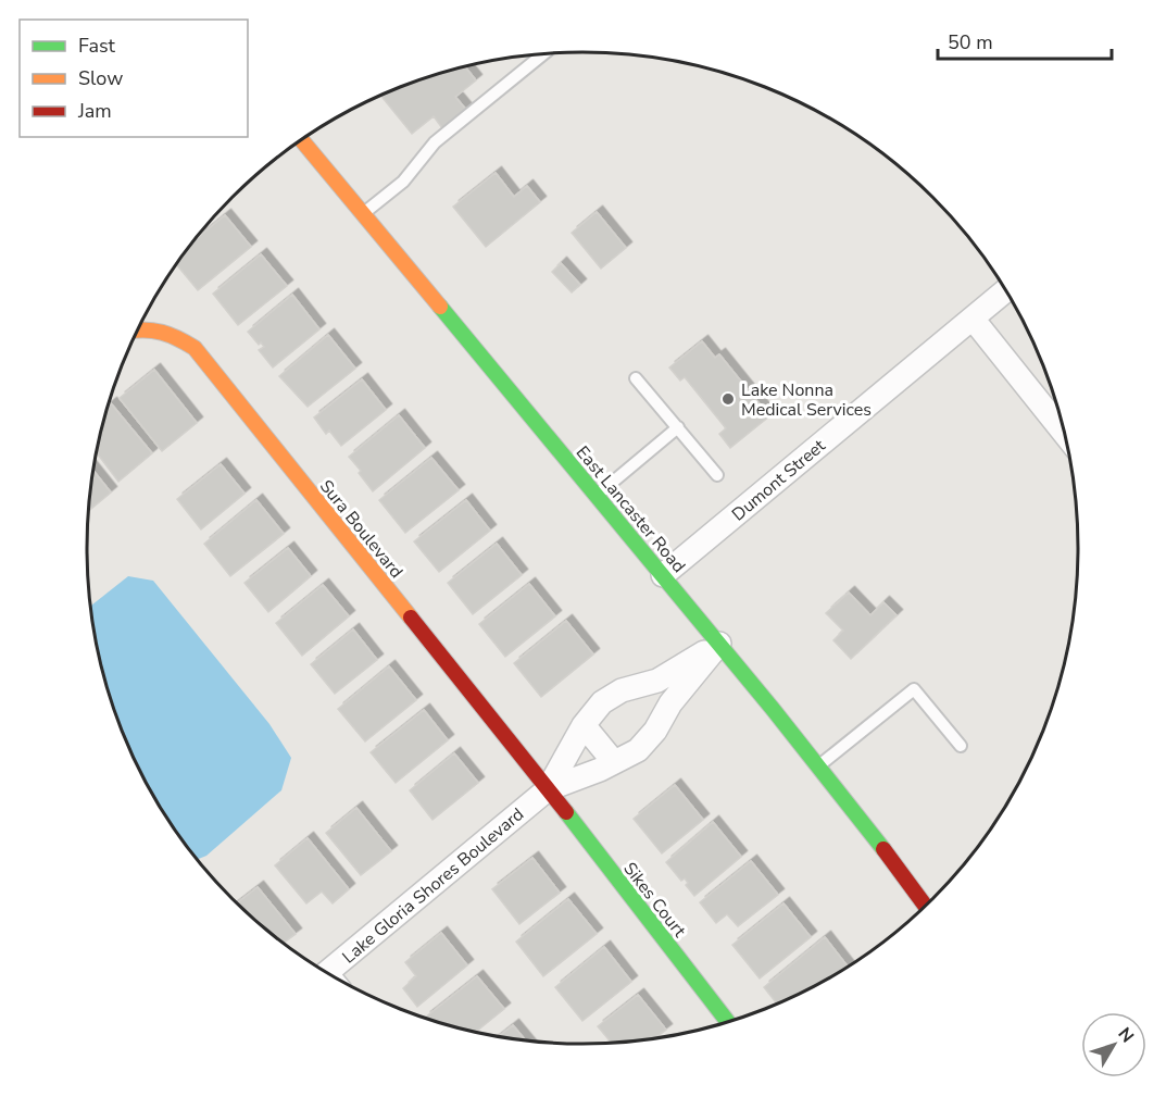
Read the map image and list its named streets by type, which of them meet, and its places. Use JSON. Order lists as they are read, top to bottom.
{
  "streets": {
    "street": [
      "Dumont Street",
      "East Lancaster Road",
      "Sura Boulevard",
      "Lake Gloria Shores Boulevard",
      "Sikes Court"
    ]
  },
  "crossings": [
    ["Dumont Street", "East Lancaster Road"],
    ["East Lancaster Road", "Lake Gloria Shores Boulevard"],
    ["Sura Boulevard", "Lake Gloria Shores Boulevard"],
    ["Sura Boulevard", "Sikes Court"],
    ["Lake Gloria Shores Boulevard", "Sikes Court"]
  ],
  "places": ["Lake Nonna Medical Services"],
  "legend": ["Fast", "Slow", "Jam"],
  "scale_bar": "50 m",
  "north": "top right"
}
